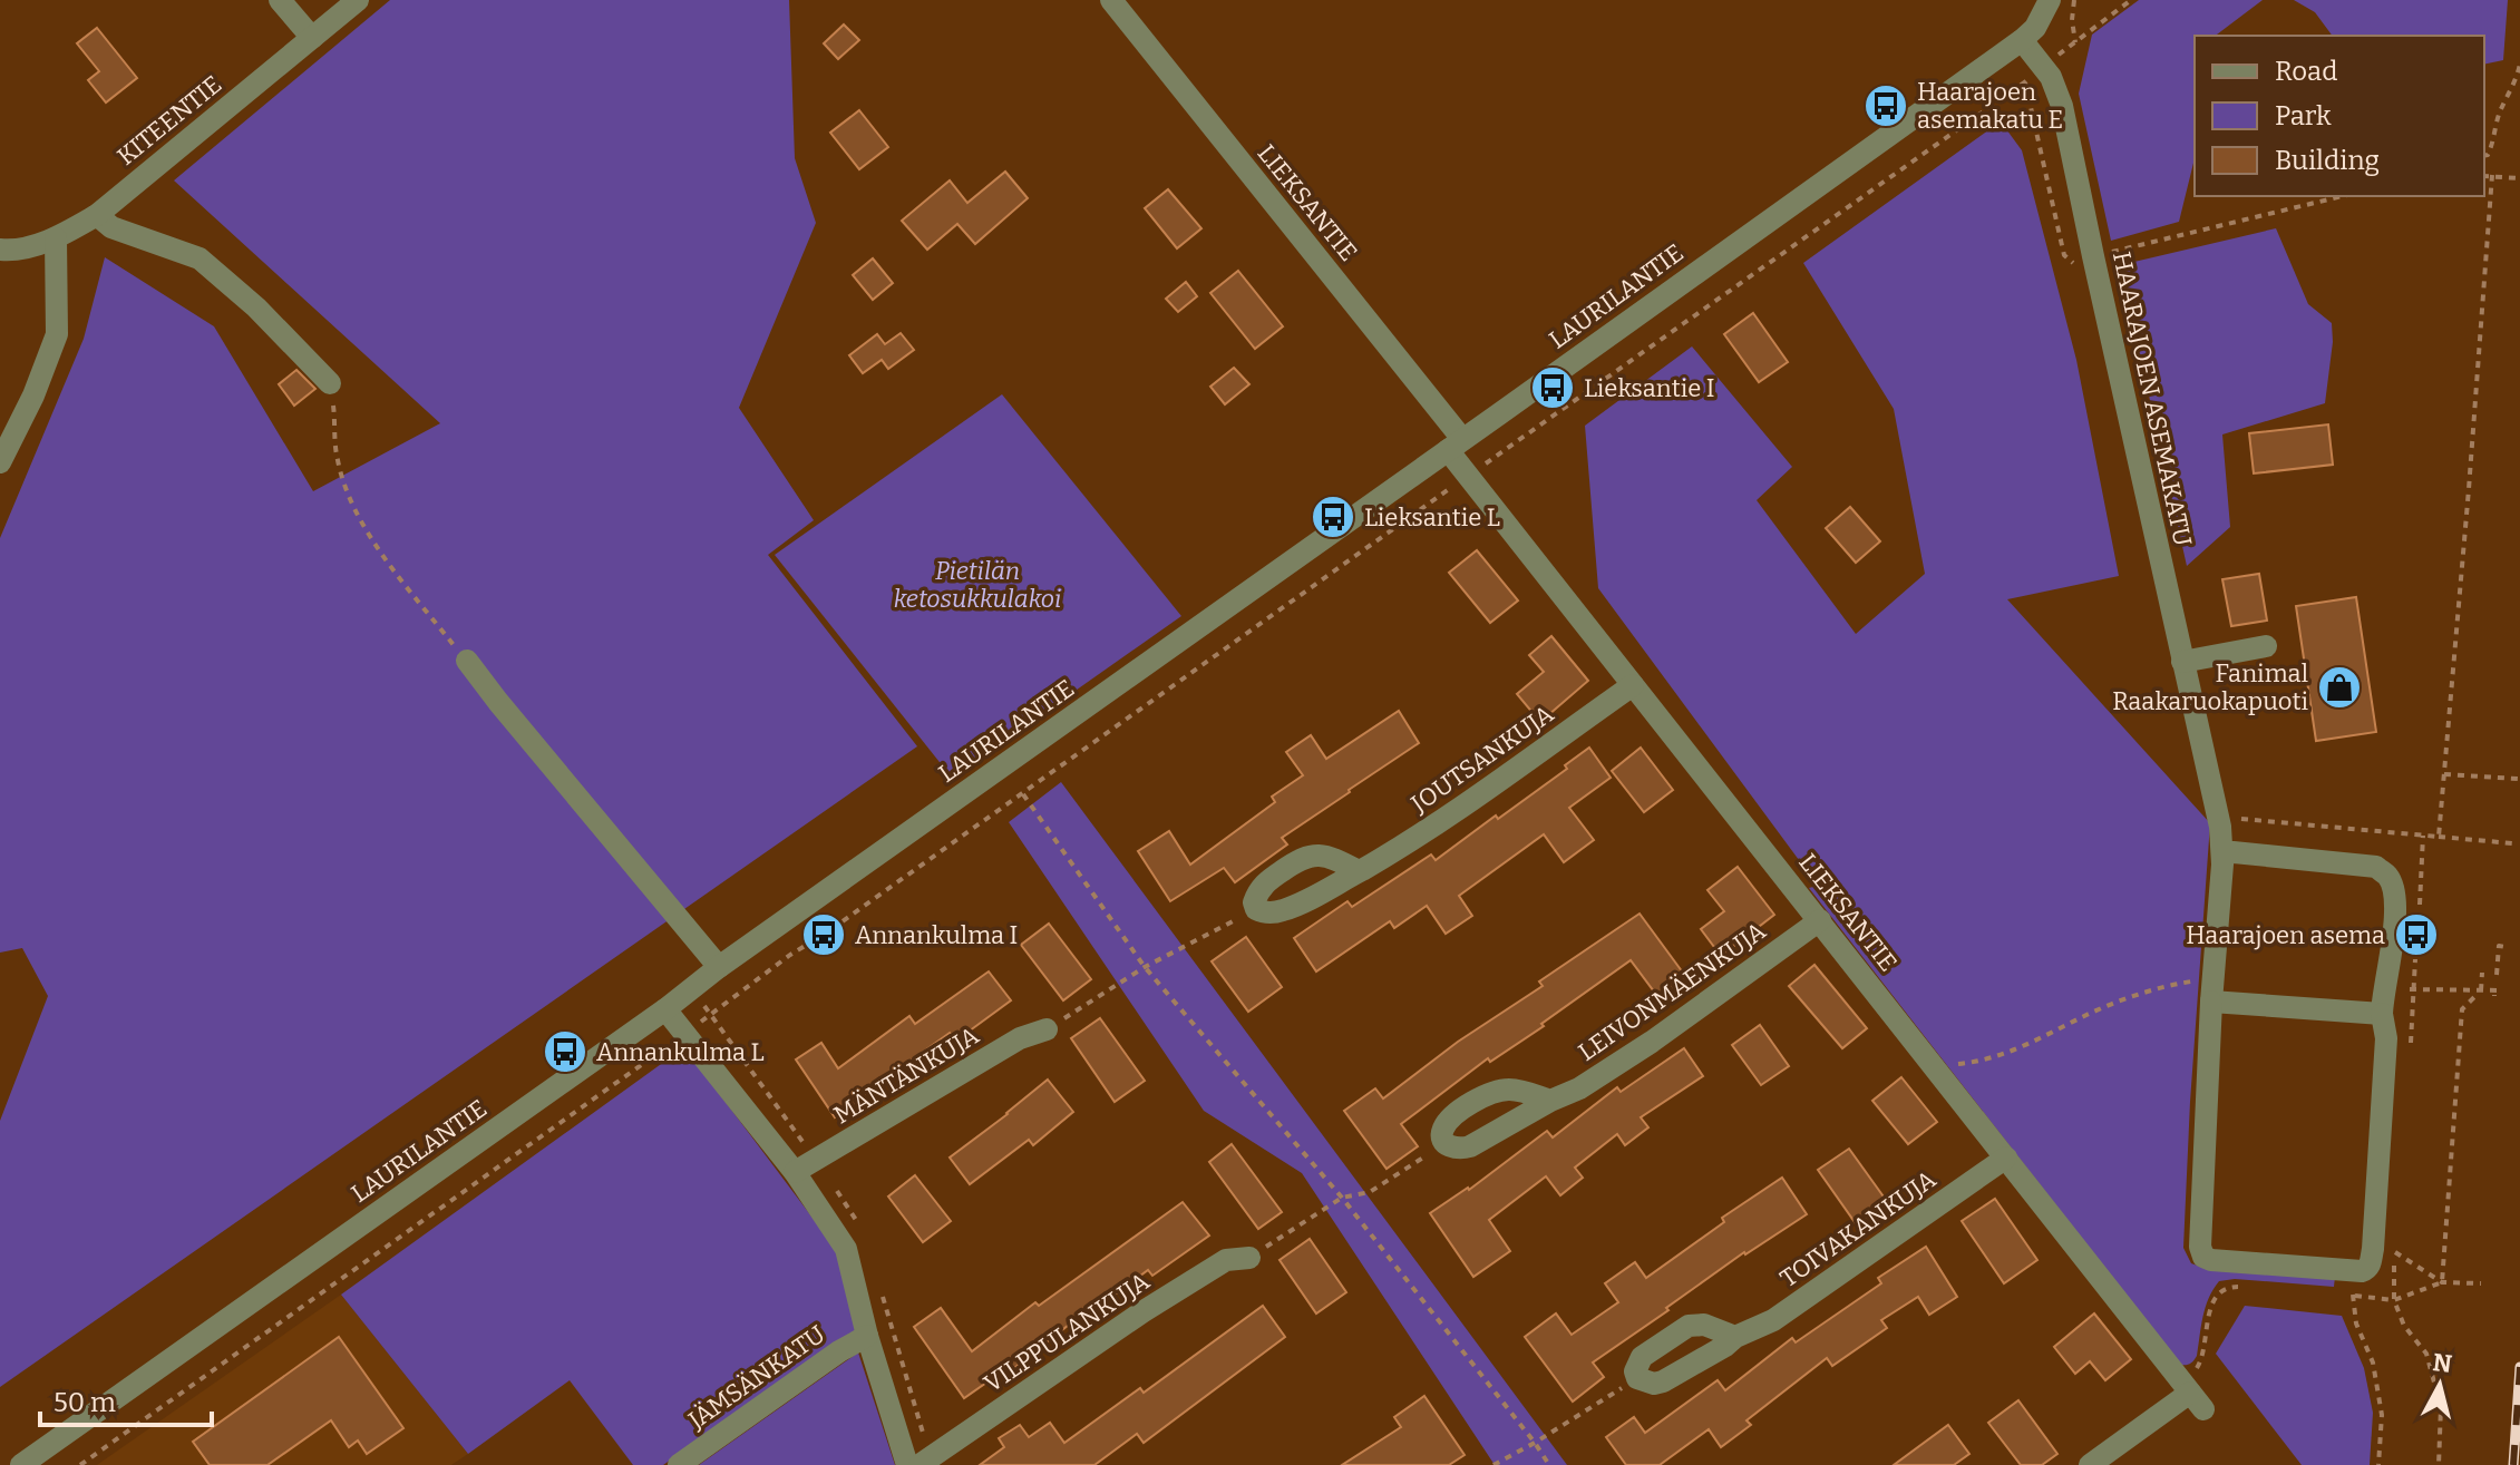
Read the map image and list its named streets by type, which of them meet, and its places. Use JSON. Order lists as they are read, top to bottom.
{
  "streets": {
    "street": [
      "KITEENTIE",
      "LIEKSANTIE",
      "LAURILANTIE",
      "HAARAJOEN ASEMAKATU",
      "JOUTSANKUJA",
      "LEIVONMÄENKUJA",
      "MÄNTÄNKUJA",
      "TOIVAKANKUJA",
      "VILPPULANKUJA",
      "JÄMSÄNKATU"
    ]
  },
  "crossings": [
    ["LIEKSANTIE", "LAURILANTIE"],
    ["LIEKSANTIE", "JOUTSANKUJA"],
    ["LIEKSANTIE", "LEIVONMÄENKUJA"],
    ["LIEKSANTIE", "TOIVAKANKUJA"],
    ["LAURILANTIE", "HAARAJOEN ASEMAKATU"]
  ],
  "parks": ["Pietilän ketosukkulakoi"],
  "places": {
    "bus stop": [
      "Haarajoen asemakatu E",
      "Lieksantie I",
      "Lieksantie L",
      "Annankulma I",
      "Haarajoen asema",
      "Annankulma L"
    ],
    "shop": ["Fanimal Raakaruokapuoti"]
  },
  "legend": ["Road", "Park", "Building"],
  "scale_bar": "50 m",
  "north": "top"
}
